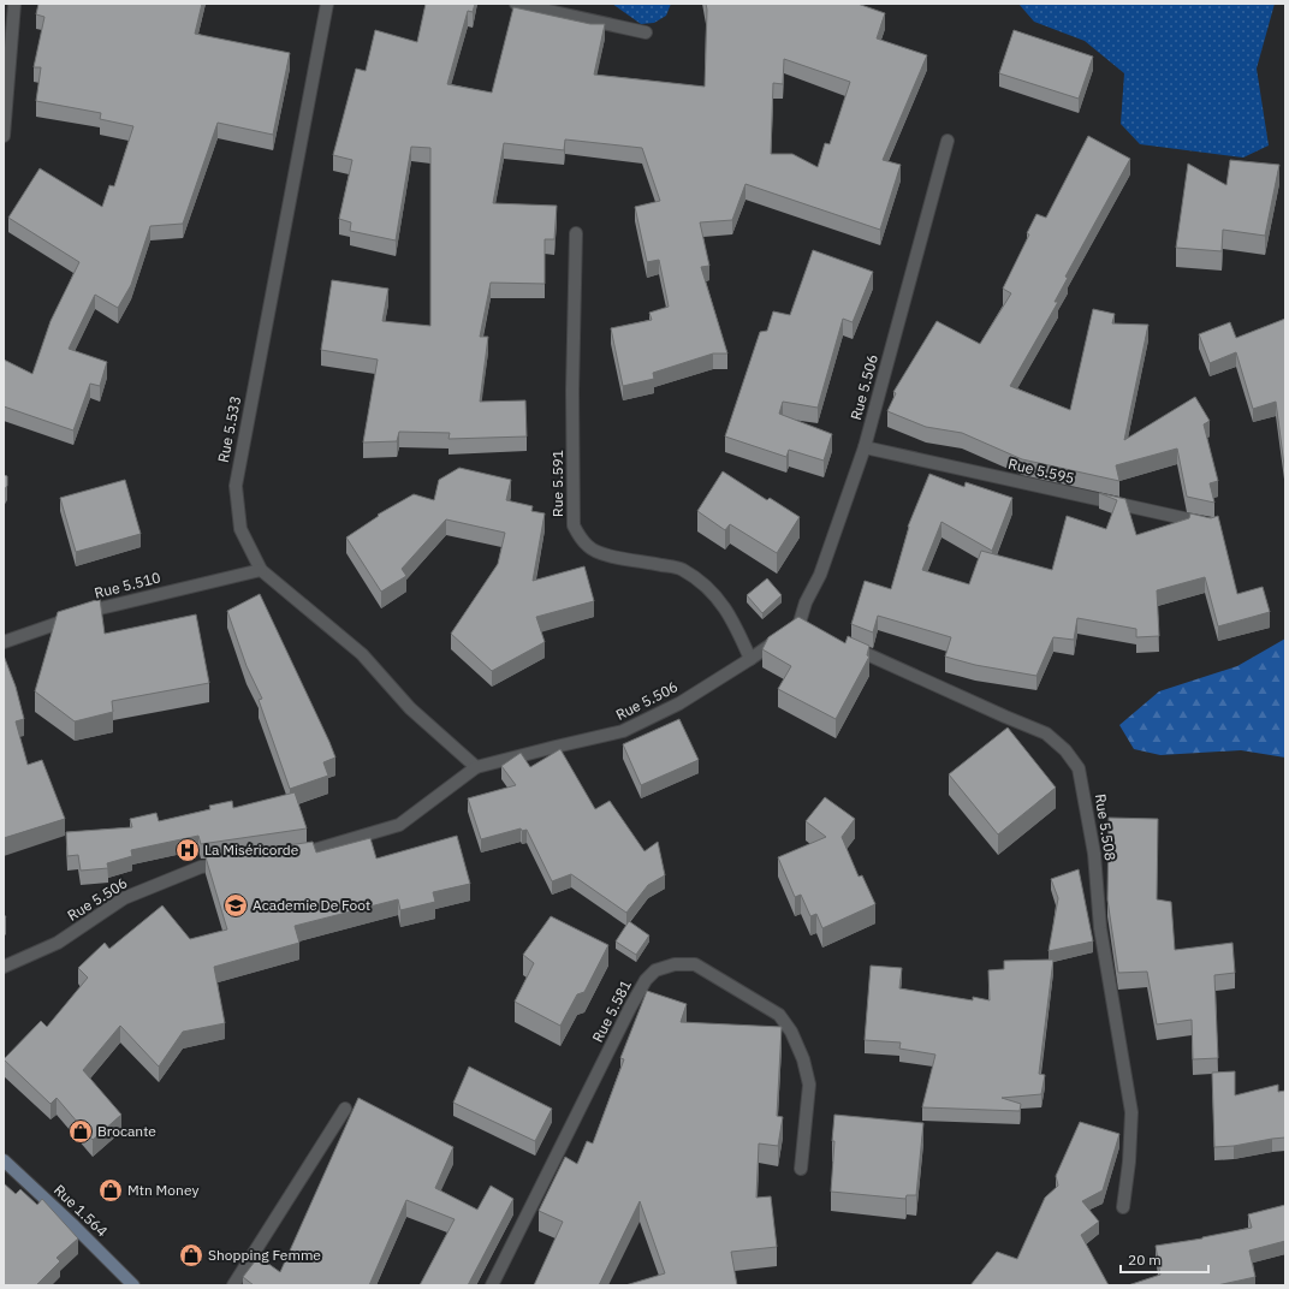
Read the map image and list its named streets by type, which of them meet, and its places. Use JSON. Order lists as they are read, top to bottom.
{
  "streets": {
    "main road": ["Rue 1.564"],
    "street": [
      "Rue 5.506",
      "Rue 5.533",
      "Rue 5.595",
      "Rue 5.591",
      "Rue 5.510",
      "Rue 5.508",
      "Rue 5.581"
    ]
  },
  "crossings": [
    ["Rue 5.506", "Rue 5.533"],
    ["Rue 5.506", "Rue 5.595"],
    ["Rue 5.506", "Rue 5.591"],
    ["Rue 5.533", "Rue 5.510"]
  ],
  "places": {
    "hospital": ["La Miséricorde"],
    "school or university": ["Academie De Foot"],
    "shop": ["Brocante", "Mtn Money", "Shopping Femme"]
  },
  "scale_bar": "20 m"
}
